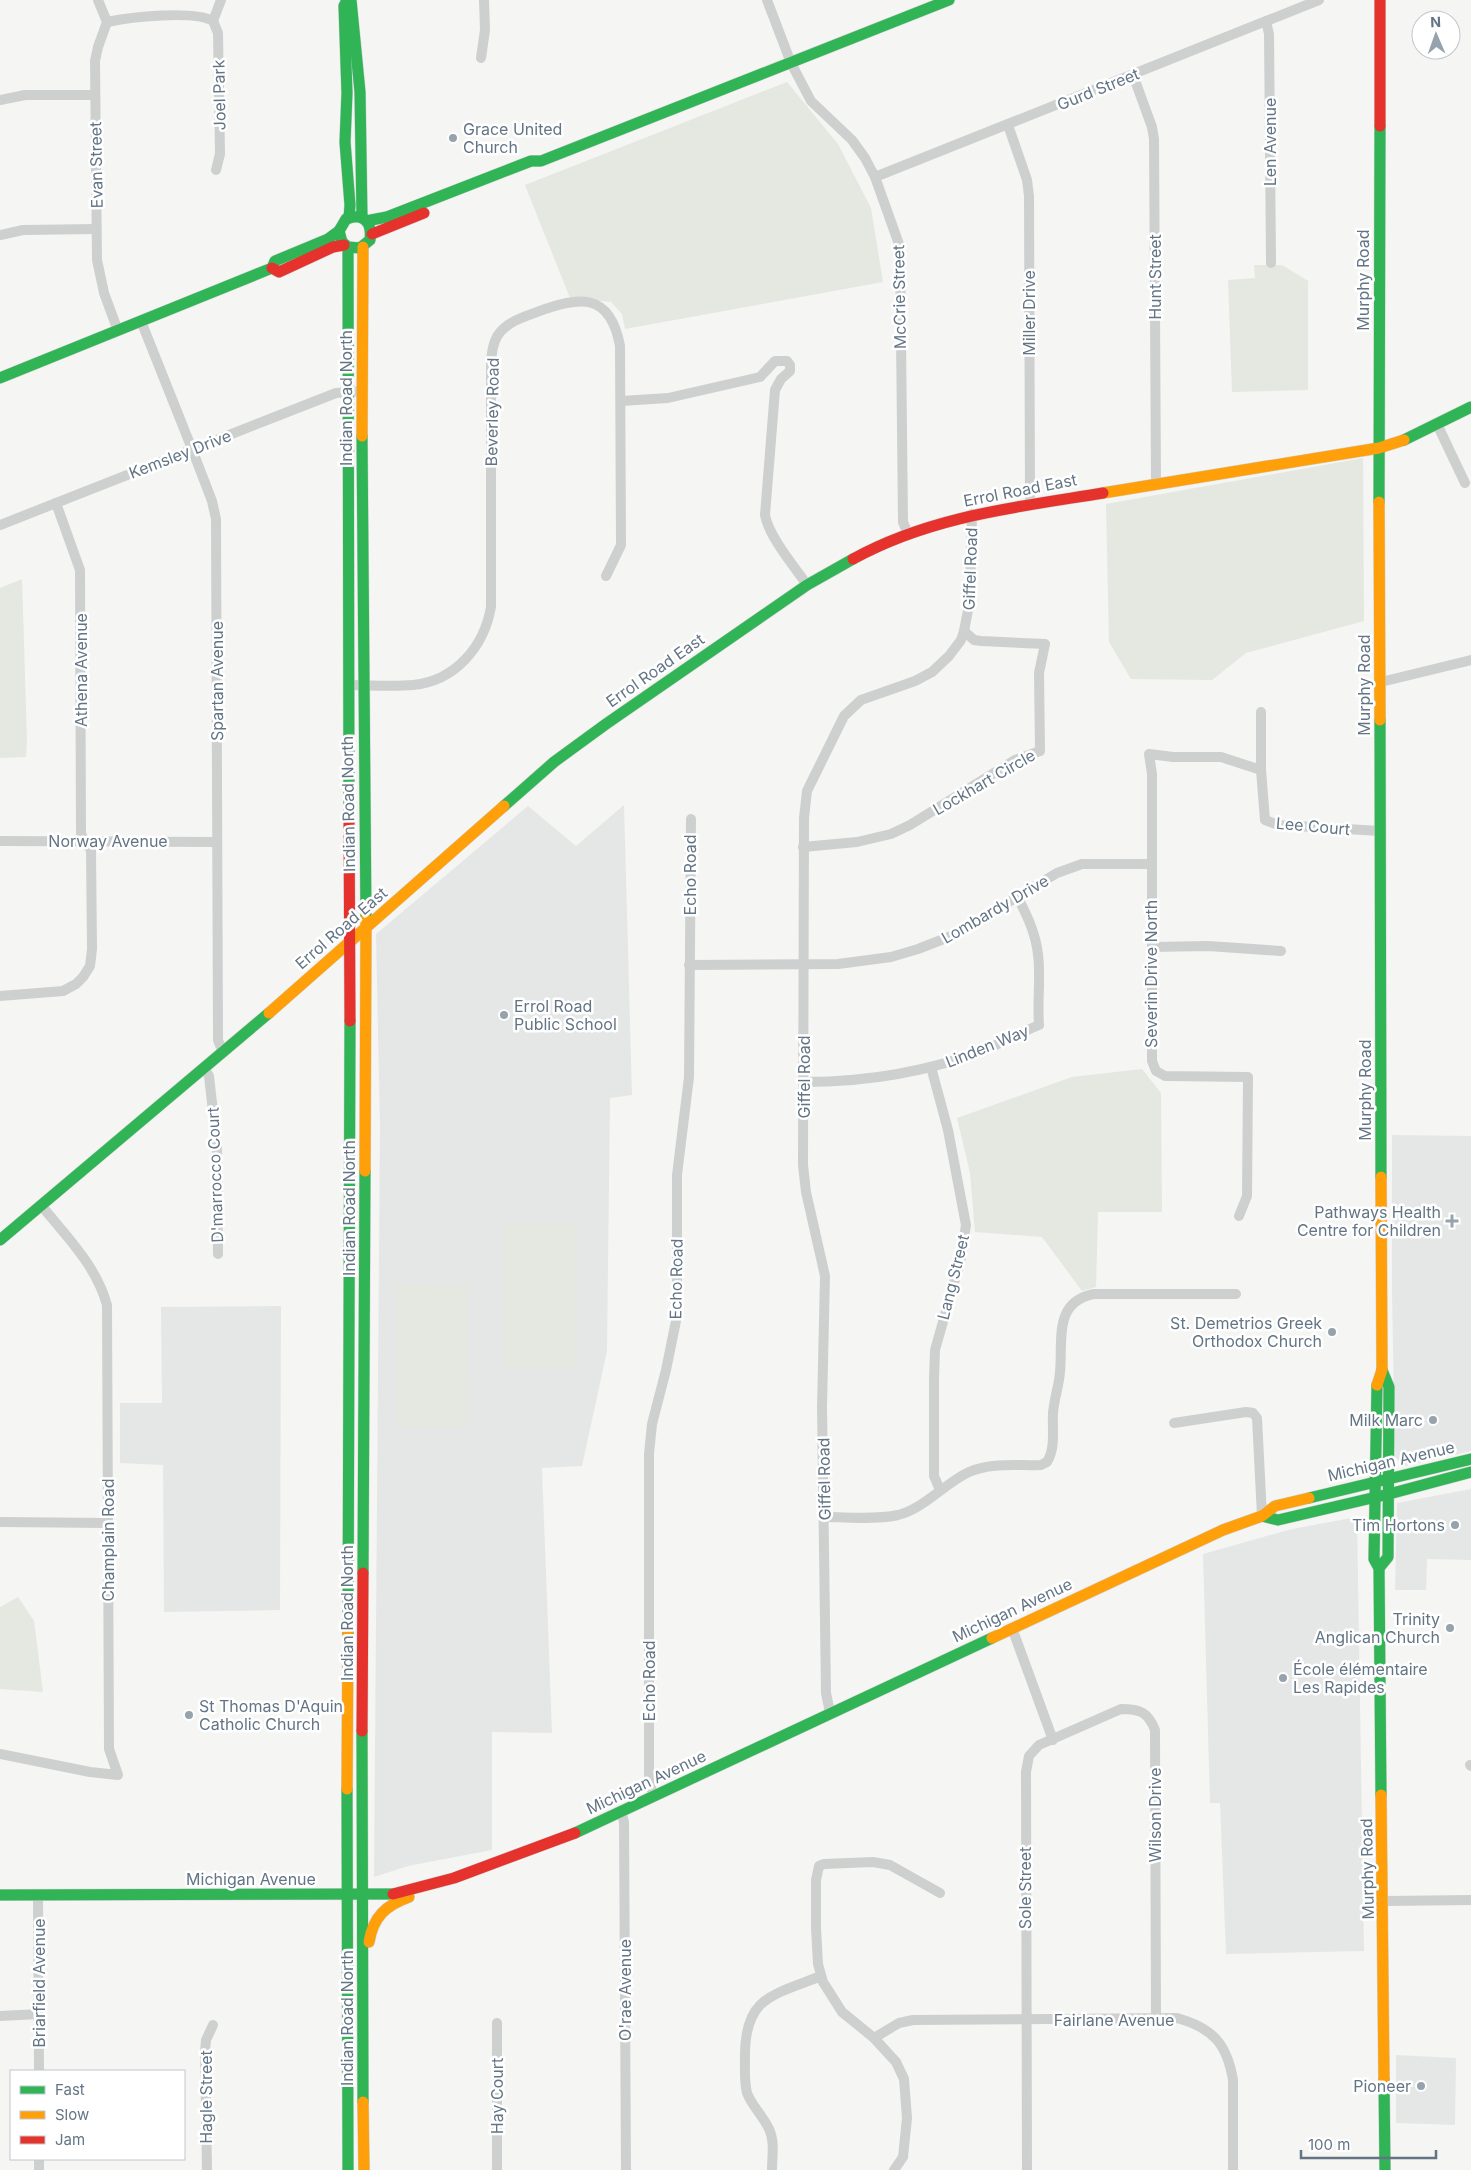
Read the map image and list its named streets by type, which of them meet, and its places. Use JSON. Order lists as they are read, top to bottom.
{
  "streets": {
    "main road": [
      "Murphy Road",
      "Indian Road North",
      "Errol Road East",
      "Michigan Avenue"
    ],
    "street": [
      "Gurd Street",
      "Joel Park",
      "Len Avenue",
      "Evan Street",
      "Hunt Street",
      "McCrie Street",
      "Miller Drive",
      "Beverley Road",
      "Kemsley Drive",
      "Giffel Road",
      "Athena Avenue",
      "Spartan Avenue",
      "Lockhart Circle",
      "Lee Court",
      "Norway Avenue",
      "Echo Road",
      "Lombardy Drive",
      "Severin Drive North",
      "Linden Way",
      "D'marrocco Court",
      "Lang Street",
      "Champlain Road",
      "Wilson Drive",
      "Sole Street",
      "Briarfield Avenue",
      "O'rae Avenue",
      "Fairlane Avenue",
      "Hay Court",
      "Hagle Street"
    ]
  },
  "crossings": [
    ["Gurd Street", "Len Avenue"],
    ["Gurd Street", "Hunt Street"],
    ["Gurd Street", "McCrie Street"],
    ["Gurd Street", "Miller Drive"],
    ["Hunt Street", "Errol Road East"],
    ["Murphy Road", "Errol Road East"],
    ["Murphy Road", "Lee Court"],
    ["Murphy Road", "Michigan Avenue"],
    ["McCrie Street", "Errol Road East"],
    ["Miller Drive", "Errol Road East"],
    ["Indian Road North", "Beverley Road"],
    ["Indian Road North", "Kemsley Drive"],
    ["Indian Road North", "Errol Road East"],
    ["Indian Road North", "Michigan Avenue"],
    ["Kemsley Drive", "Athena Avenue"],
    ["Kemsley Drive", "Spartan Avenue"],
    ["Errol Road East", "Giffel Road"],
    ["Errol Road East", "Spartan Avenue"],
    ["Errol Road East", "D'marrocco Court"],
    ["Errol Road East", "Champlain Road"],
    ["Giffel Road", "Lockhart Circle"],
    ["Giffel Road", "Lombardy Drive"],
    ["Giffel Road", "Linden Way"],
    ["Giffel Road", "Michigan Avenue"],
    ["Athena Avenue", "Norway Avenue"],
    ["Spartan Avenue", "Norway Avenue"],
    ["Lee Court", "Severin Drive North"],
    ["Echo Road", "Lombardy Drive"],
    ["Echo Road", "Michigan Avenue"],
    ["Lombardy Drive", "Severin Drive North"],
    ["Lombardy Drive", "Linden Way"],
    ["Linden Way", "Lang Street"],
    ["Michigan Avenue", "Briarfield Avenue"],
    ["Michigan Avenue", "O'rae Avenue"],
    ["Wilson Drive", "Sole Street"],
    ["Wilson Drive", "Fairlane Avenue"],
    ["Sole Street", "Fairlane Avenue"]
  ],
  "places": {
    "other": [
      "Grace United Church",
      "Errol Road Public School",
      "St. Demetrios Greek Orthodox Church",
      "Milk Marc",
      "Tim Hortons",
      "Trinity Anglican Church",
      "École élémentaire Les Rapides",
      "St Thomas D'Aquin Catholic Church",
      "Pioneer"
    ],
    "health": ["Pathways Health Centre for Children"]
  },
  "legend": ["Fast", "Slow", "Jam"],
  "scale_bar": "100 m",
  "north": "top"
}
